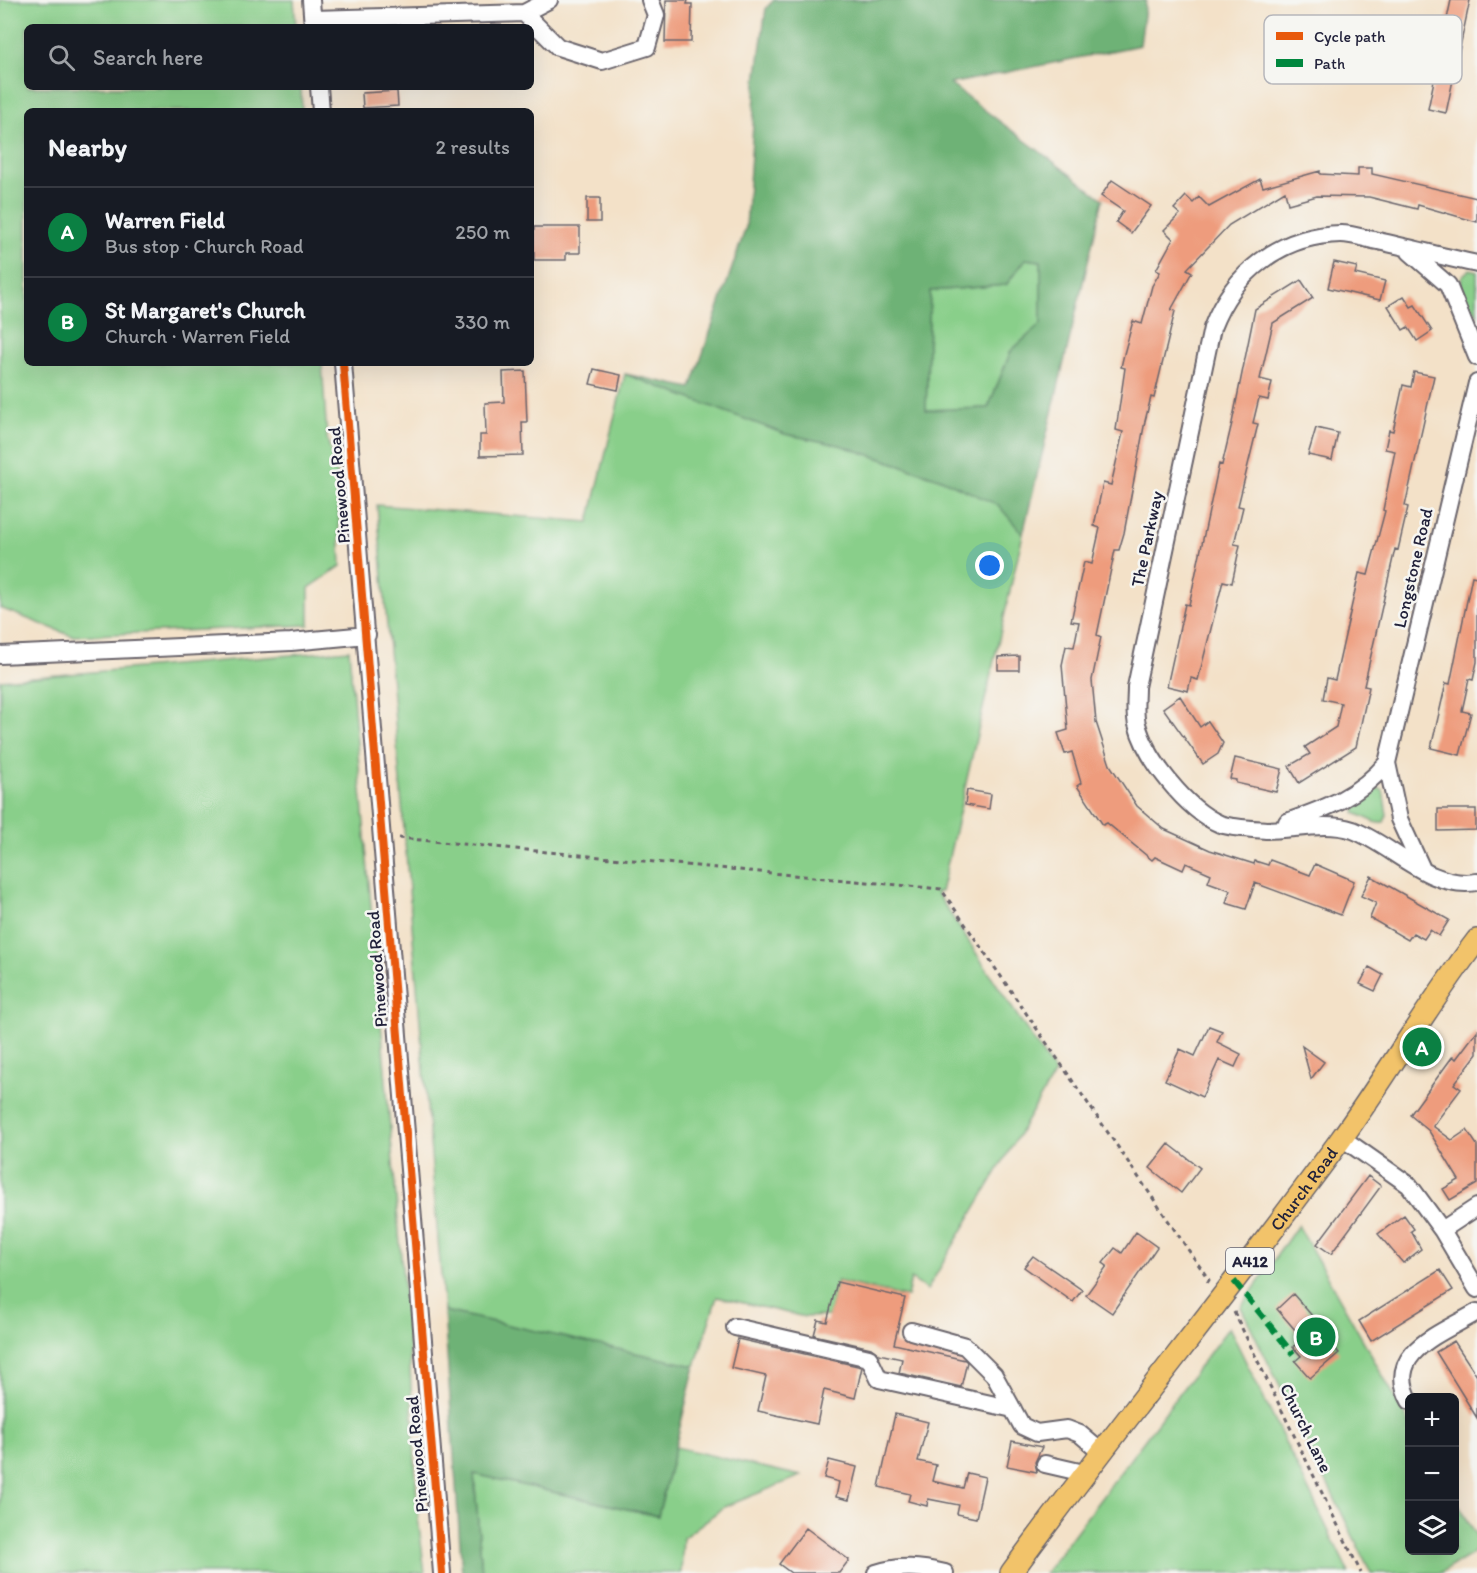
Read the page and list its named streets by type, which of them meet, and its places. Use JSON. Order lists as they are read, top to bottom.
{
  "streets": {
    "main road": ["Church Road", "A412"],
    "street": ["Pinewood Road", "The Parkway", "Longstone Road"],
    "path": ["Church Lane"]
  },
  "crossings": [
    ["Church Road", "Church Lane"]
  ],
  "legend": ["Cycle path", "Path"],
  "page": {
    "search": "Search here",
    "heading": ["Nearby", "2 results"],
    "list": [
      {
        "mark": "A",
        "name": "Warren Field",
        "note": "Bus stop · Church Road",
        "value": "250 m"
      },
      {
        "mark": "B",
        "name": "St Margaret's Church",
        "note": "Church · Warren Field",
        "value": "330 m"
      }
    ],
    "pins": ["A", "B"],
    "map_buttons": ["+", "−"]
  }
}
